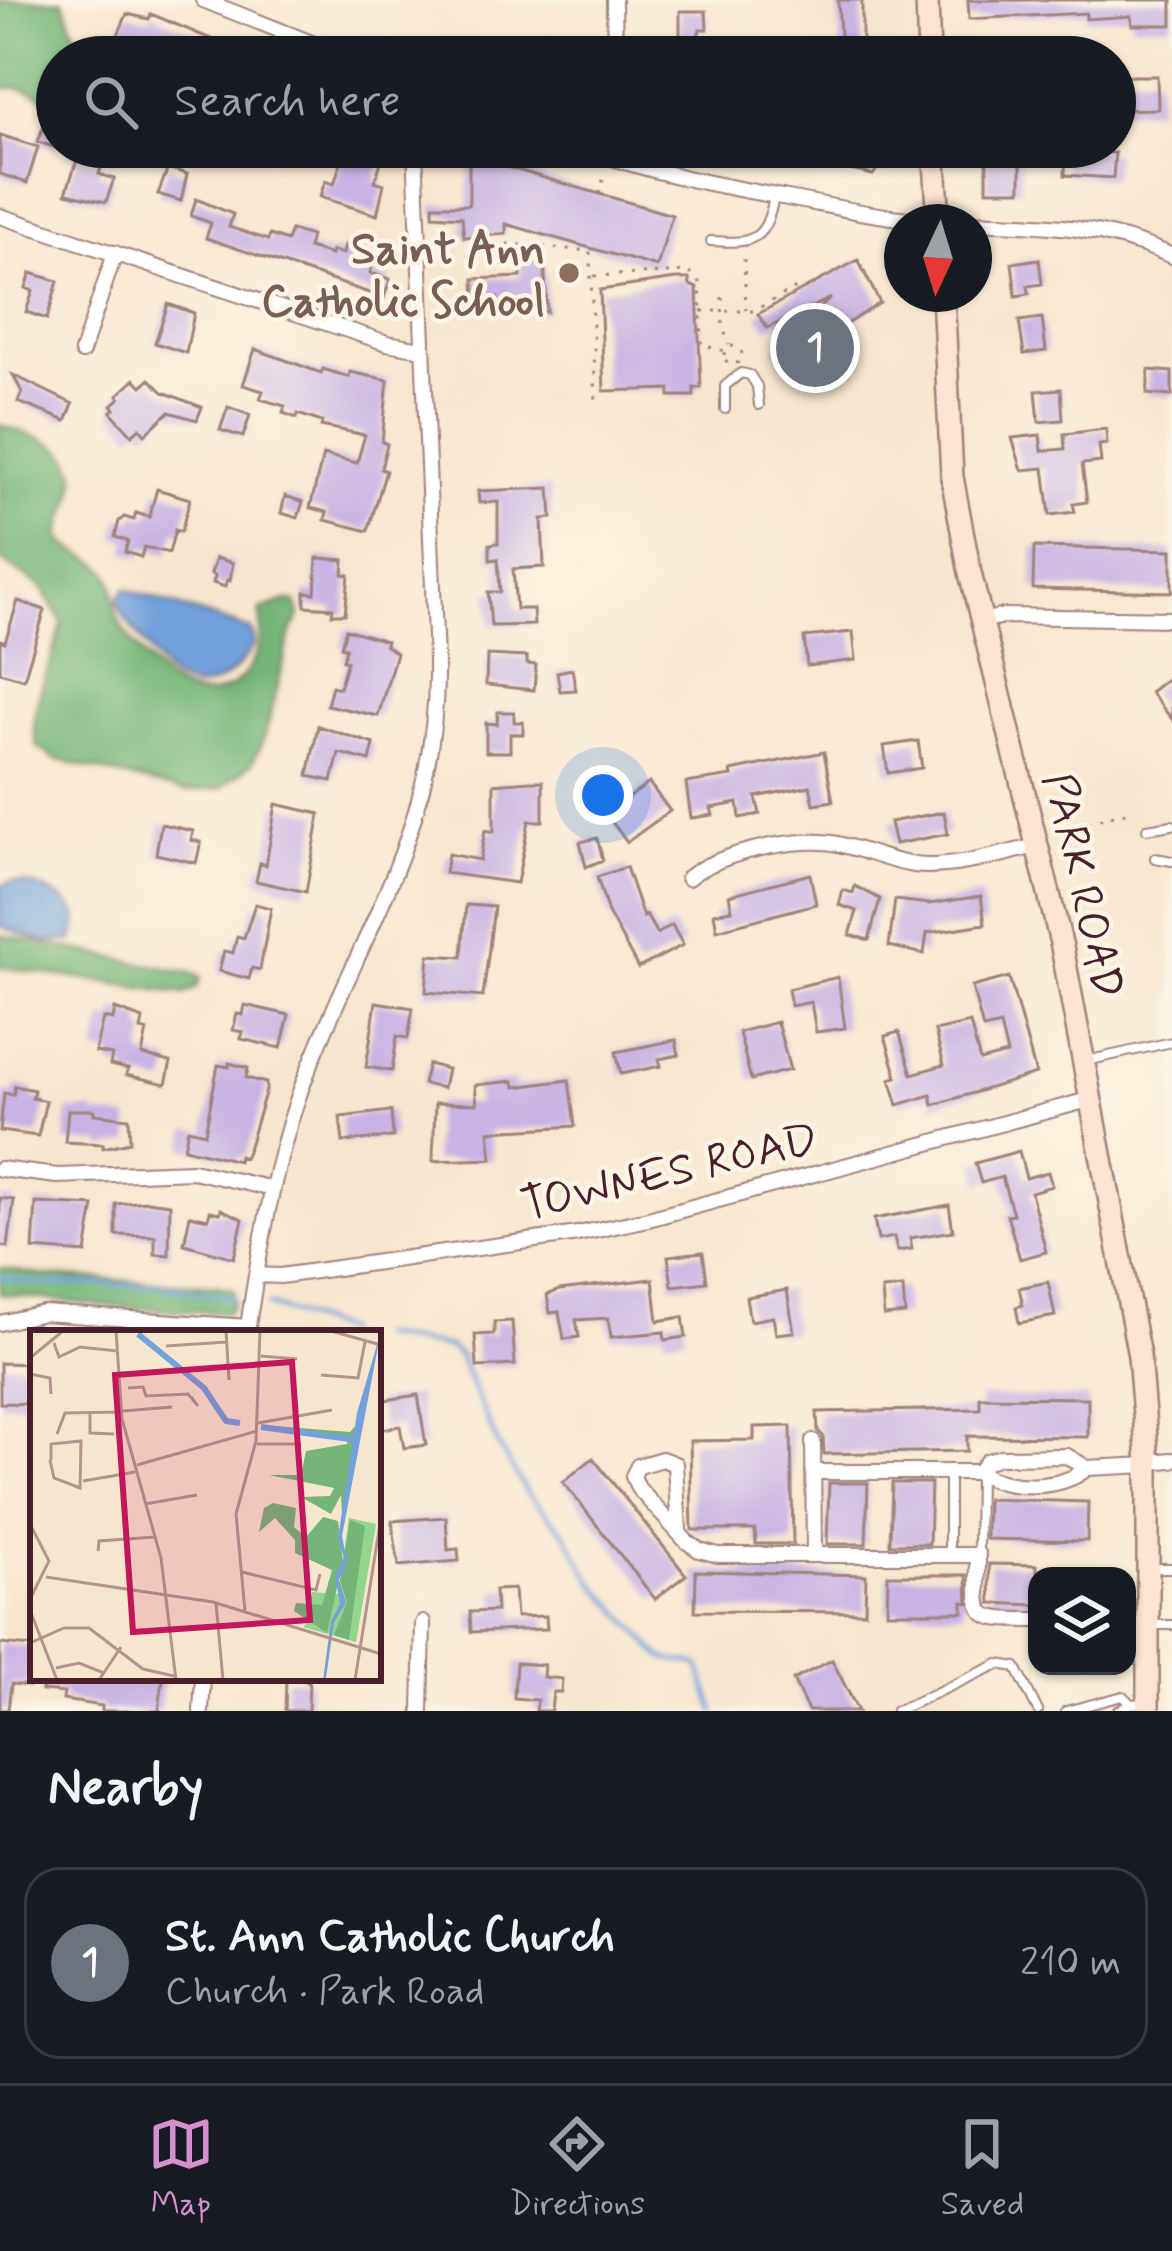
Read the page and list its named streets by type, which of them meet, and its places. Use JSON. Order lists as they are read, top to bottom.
{
  "streets": {
    "main road": ["PARK ROAD"],
    "street": ["TOWNES ROAD"]
  },
  "crossings": [
    ["PARK ROAD", "TOWNES ROAD"]
  ],
  "places": ["Saint Ann Catholic School"],
  "north": "bottom",
  "page": {
    "search": "Search here",
    "pins": "1",
    "heading": "Nearby",
    "list": [
      {
        "mark": "1",
        "name": "St. Ann Catholic Church",
        "note": "Church · Park Road",
        "value": "210 m"
      }
    ],
    "nav": ["Map", "Directions", "Saved"]
  }
}
